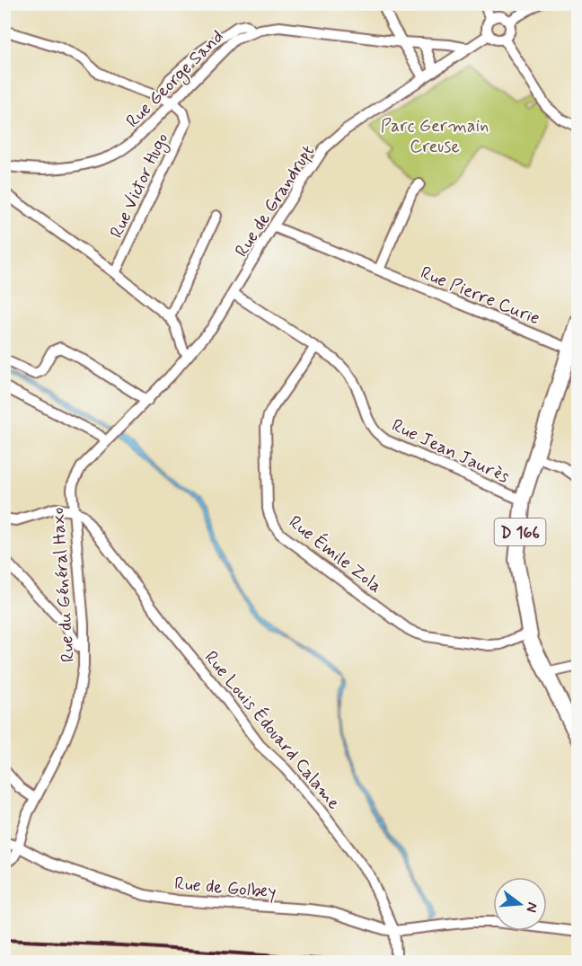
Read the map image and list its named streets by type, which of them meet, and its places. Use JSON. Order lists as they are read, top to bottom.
{
  "streets": {
    "main road": ["D 166"],
    "street": [
      "Rue George Sand",
      "Rue Victor Hugo",
      "Rue de Grandrupt",
      "Rue Pierre Curie",
      "Rue Jean Jaurès",
      "Rue Émile Zola",
      "Rue du Général Haxo",
      "Rue Louis Édouard Calame",
      "Rue de Golbey"
    ]
  },
  "crossings": [
    ["Rue George Sand", "Rue Victor Hugo"],
    ["Rue George Sand", "Rue de Grandrupt"],
    ["Rue de Grandrupt", "Rue Pierre Curie"],
    ["Rue de Grandrupt", "Rue Jean Jaurès"],
    ["Rue de Grandrupt", "Rue du Général Haxo"],
    ["Rue Pierre Curie", "D 166"],
    ["Rue Jean Jaurès", "D 166"],
    ["Rue Jean Jaurès", "Rue Émile Zola"],
    ["D 166", "Rue Émile Zola"],
    ["Rue du Général Haxo", "Rue Louis Édouard Calame"],
    ["Rue du Général Haxo", "Rue de Golbey"],
    ["Rue Louis Édouard Calame", "Rue de Golbey"]
  ],
  "parks": ["Parc Germain Creuse"],
  "north": "right"
}
